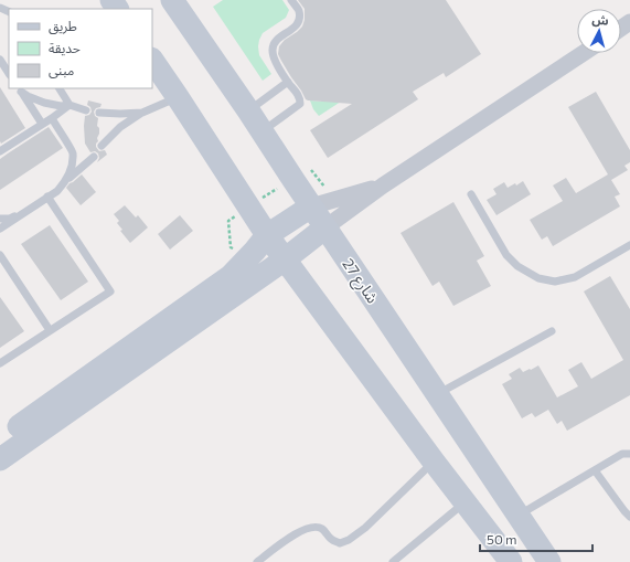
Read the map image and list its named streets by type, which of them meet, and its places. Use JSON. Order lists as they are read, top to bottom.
{
  "streets": {
    "main road": ["شارع 27"]
  },
  "legend": ["طريق", "حديقة", "مبنى"],
  "scale_bar": "50 m",
  "north": "top"
}
